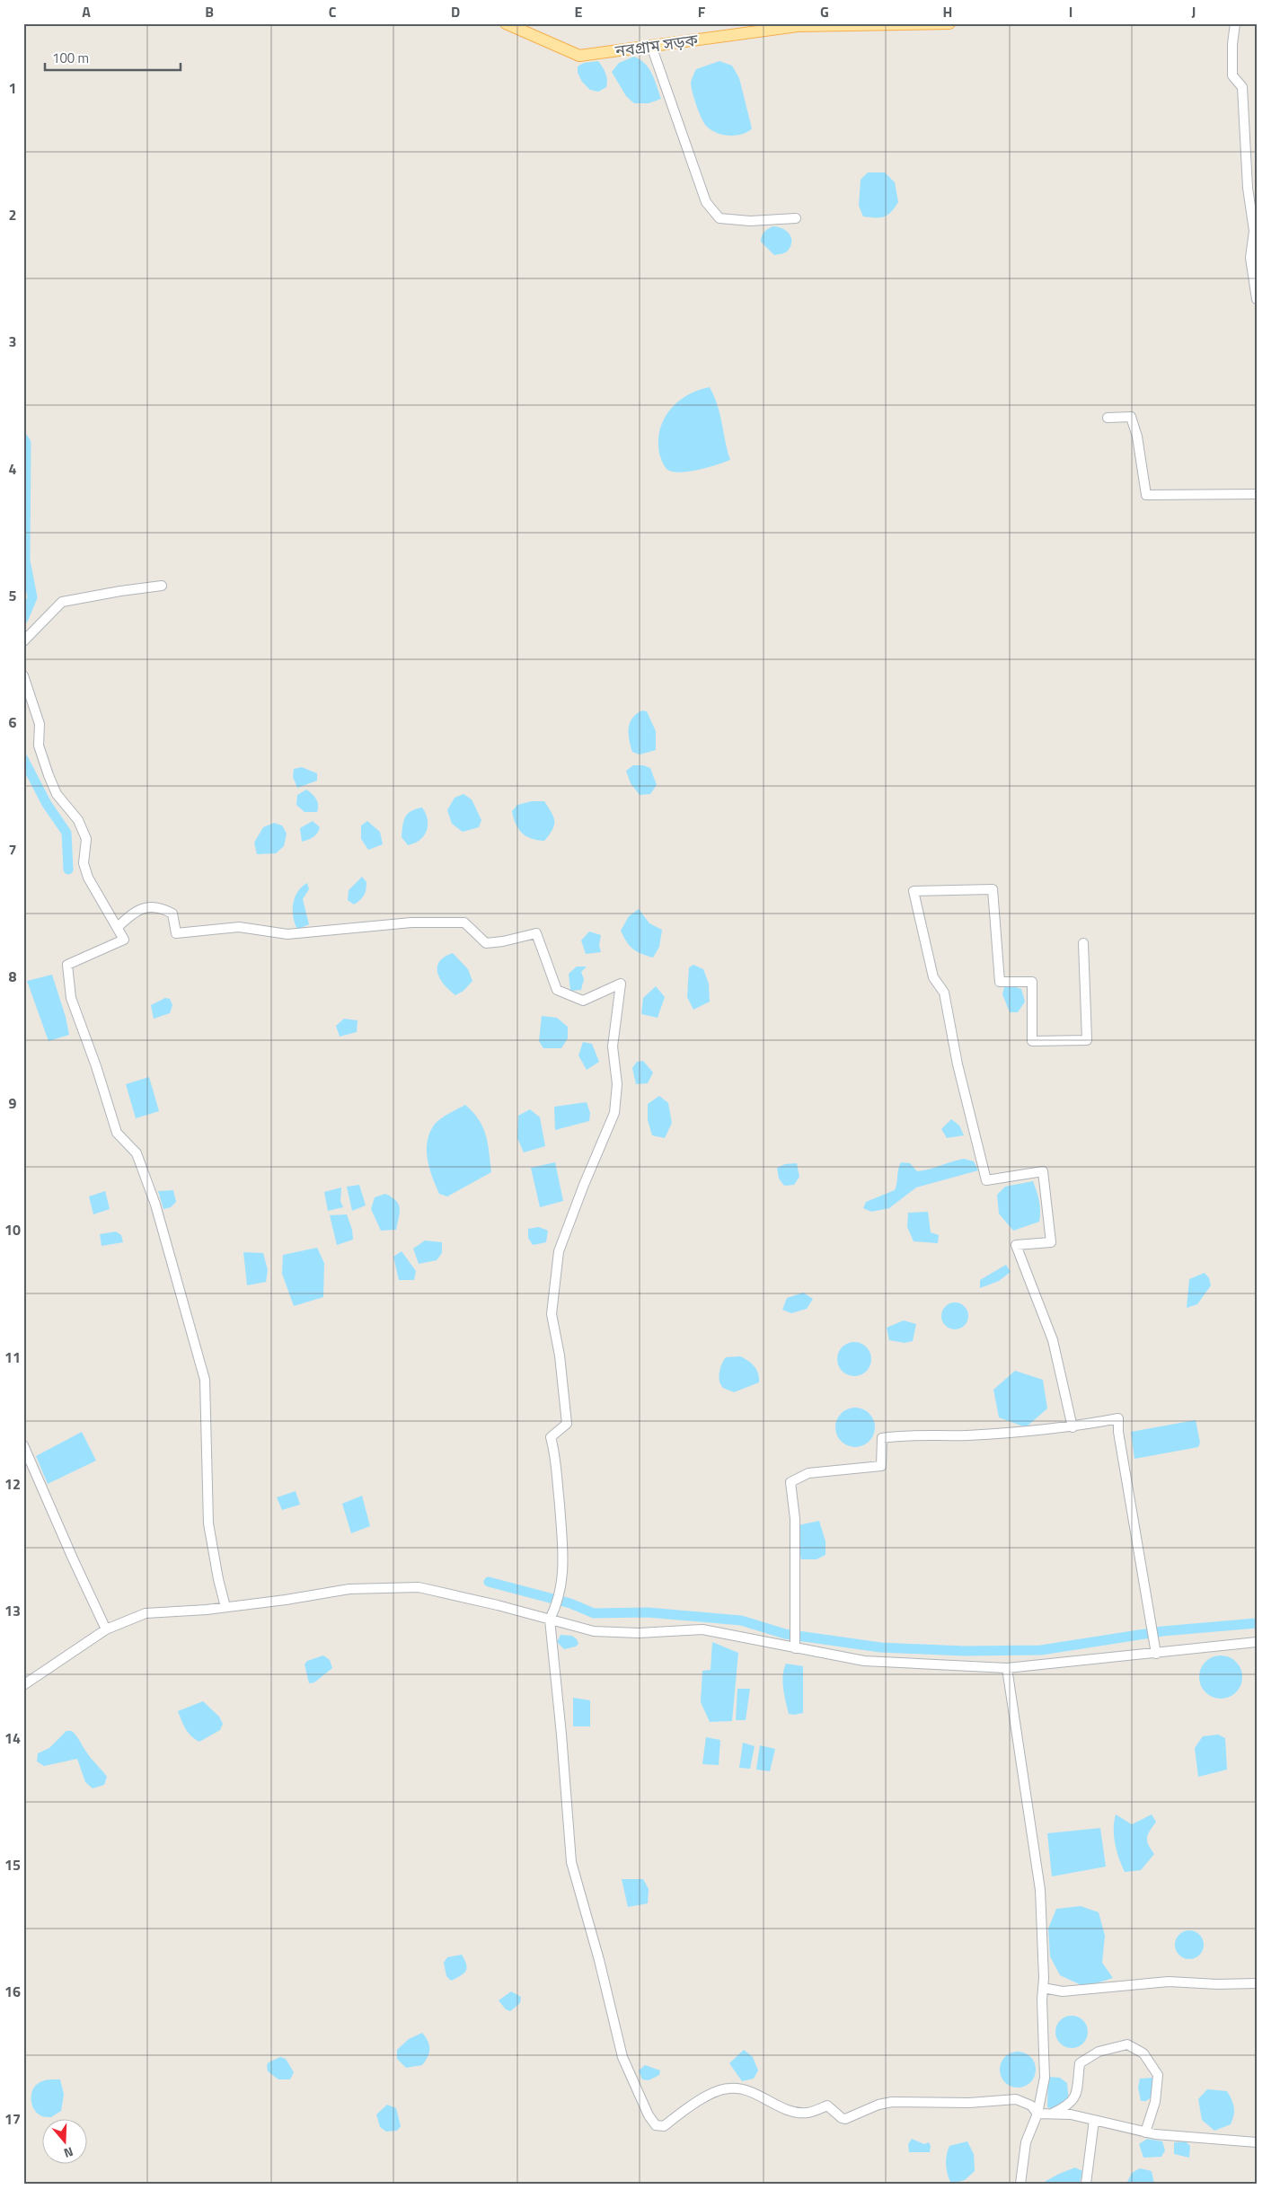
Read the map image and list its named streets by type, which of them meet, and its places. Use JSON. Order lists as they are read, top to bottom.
{
  "streets": {
    "main road": ["নবগ্রাম সড়ক"]
  },
  "scale_bar": "100 m",
  "north": "bottom",
  "grid": {
    "columns": [
      "A",
      "B",
      "C",
      "D",
      "E",
      "F",
      "G",
      "H",
      "I",
      "J"
    ],
    "rows": [
      "1",
      "2",
      "3",
      "4",
      "5",
      "6",
      "7",
      "8",
      "9",
      "10",
      "11",
      "12",
      "13",
      "14",
      "15",
      "16",
      "17"
    ]
  }
}
